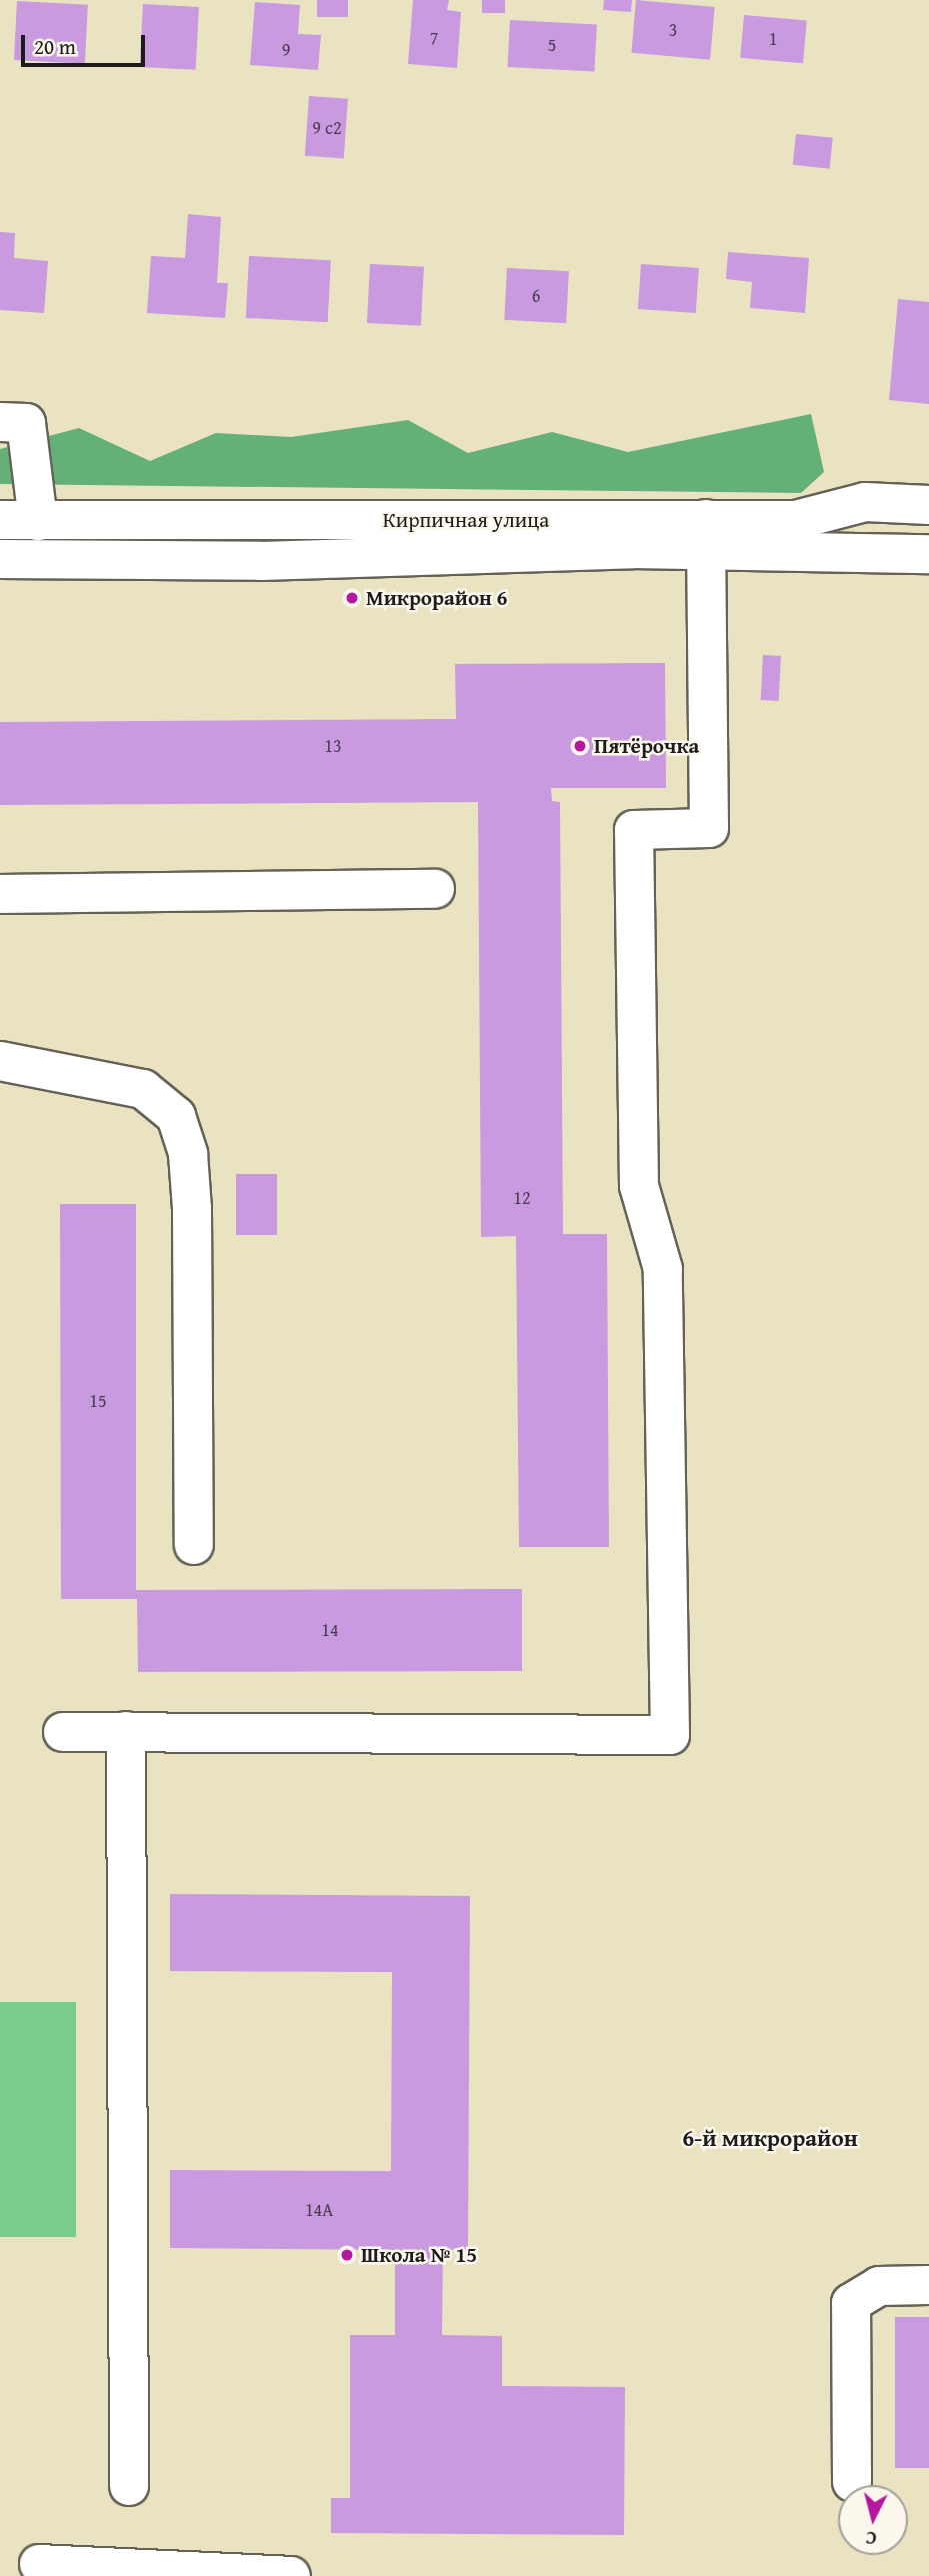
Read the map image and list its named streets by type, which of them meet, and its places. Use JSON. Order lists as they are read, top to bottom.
{
  "streets": {
    "street": ["Кирпичная улица"]
  },
  "districts": ["6-й микрорайон"],
  "places": ["Микрорайон 6", "Пятёрочка", "Школа № 15"],
  "house_numbers": [
    "3",
    "7",
    "1",
    "5",
    "9",
    "9 с2",
    "6",
    "13",
    "12",
    "15",
    "14",
    "14А"
  ],
  "scale_bar": "20 m",
  "north": "bottom"
}
